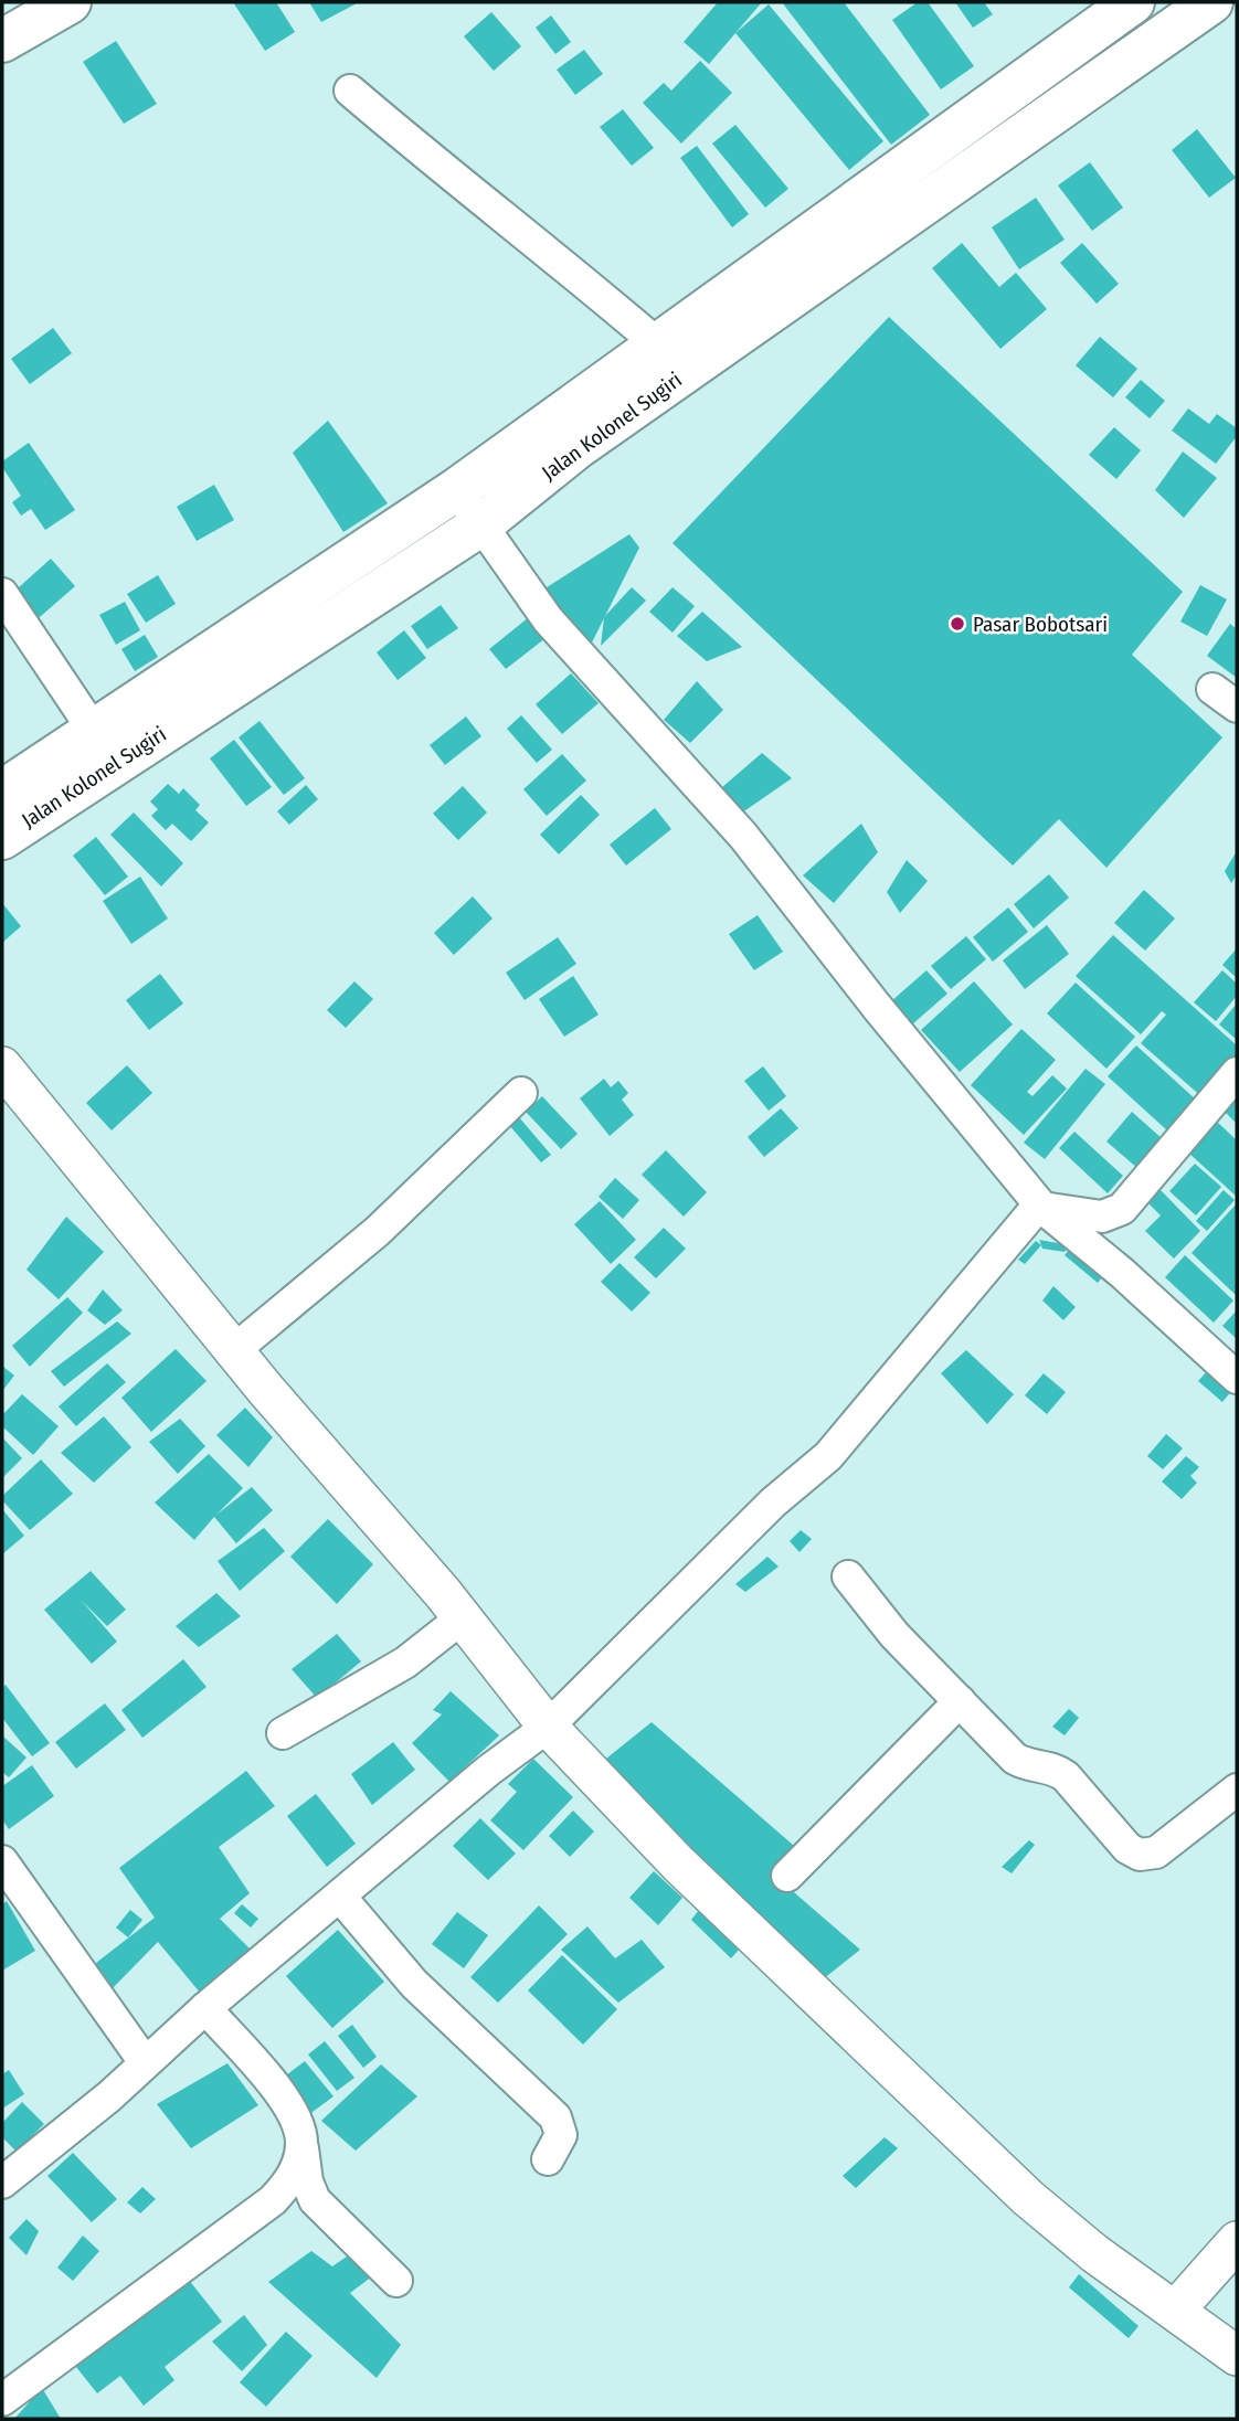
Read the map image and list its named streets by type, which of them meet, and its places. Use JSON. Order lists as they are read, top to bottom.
{
  "streets": {
    "main road": ["Jalan Kolonel Sugiri"]
  },
  "places": ["Pasar Bobotsari"]
}
